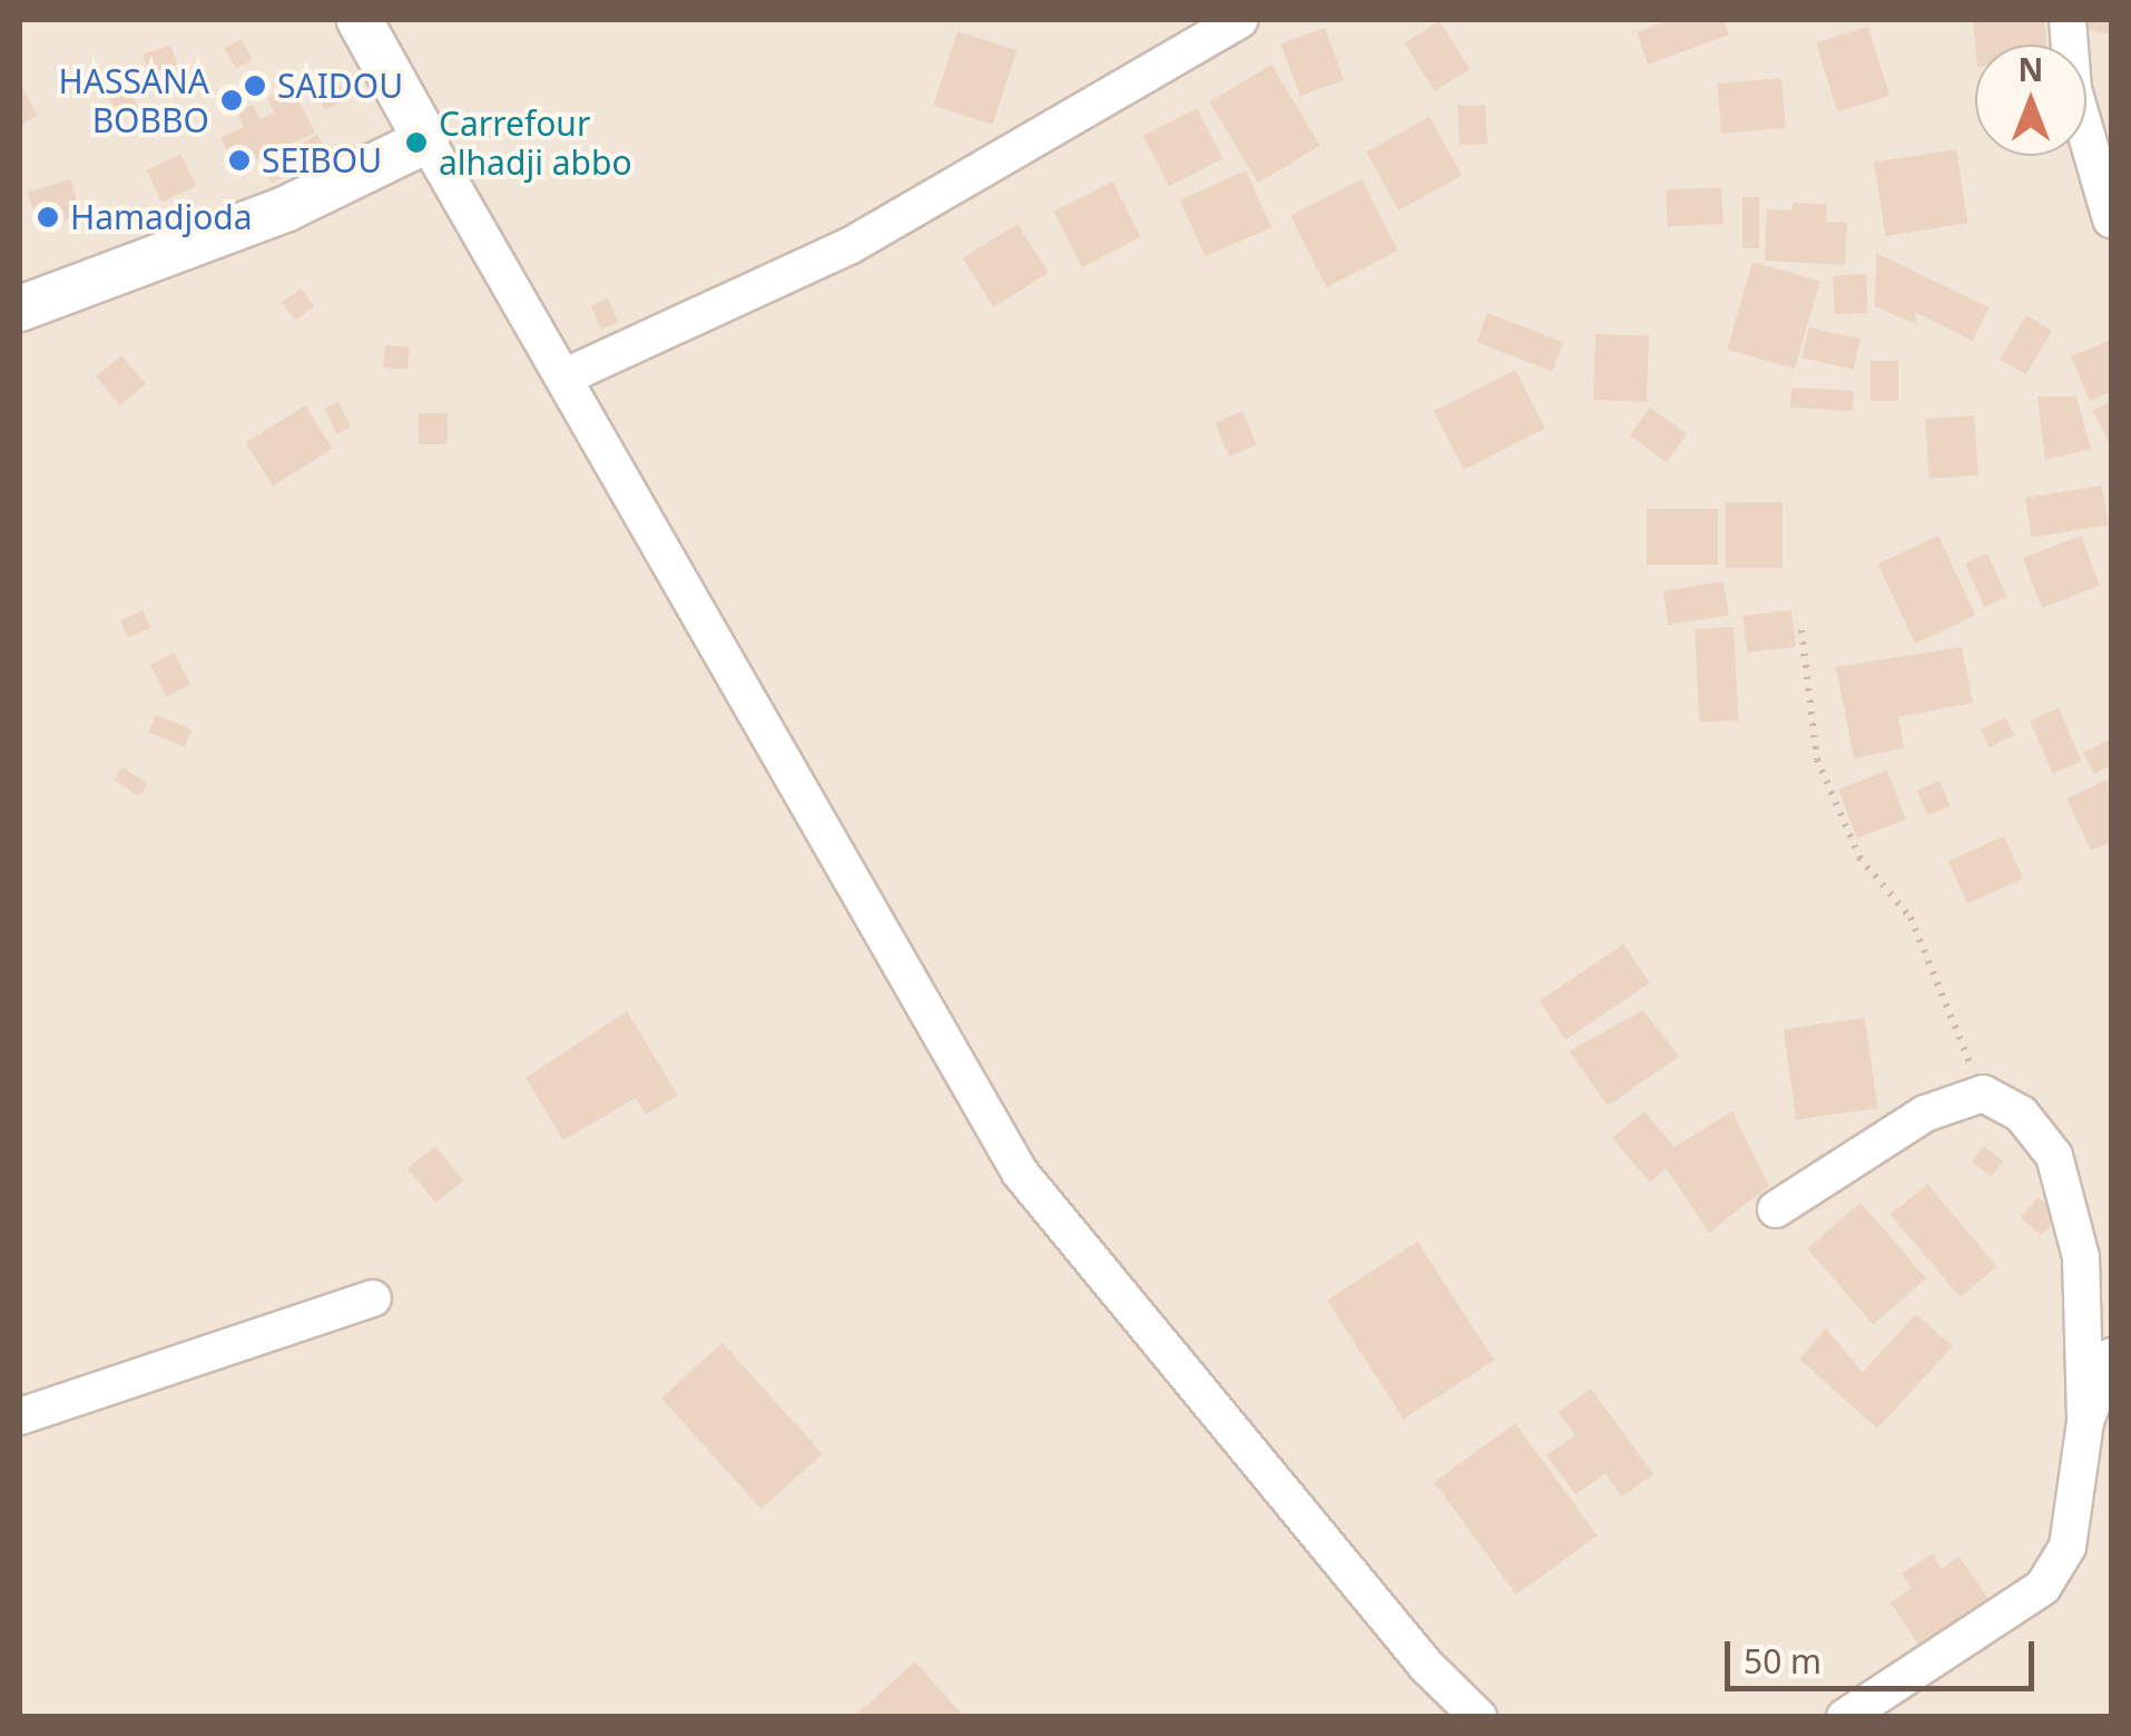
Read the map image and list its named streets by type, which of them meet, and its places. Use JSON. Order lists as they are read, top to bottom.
{
  "places": [
    "SAIDOU",
    "HASSANA BOBBO",
    "Carrefour alhadji abbo",
    "SEIBOU",
    "Hamadjoda"
  ],
  "scale_bar": "50 m",
  "north": "top"
}
